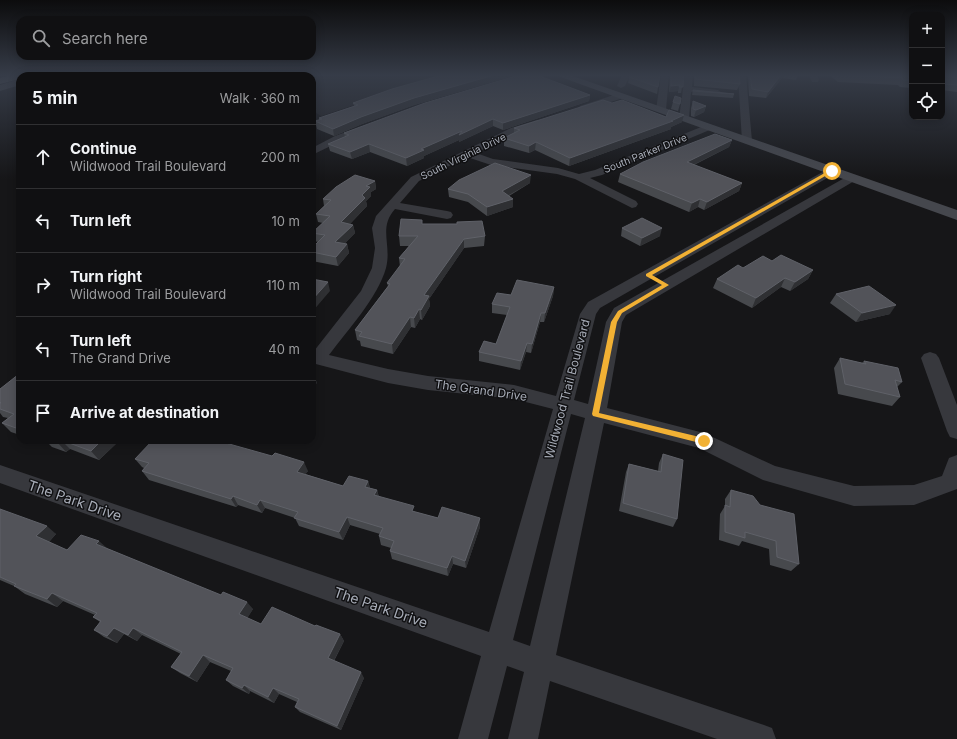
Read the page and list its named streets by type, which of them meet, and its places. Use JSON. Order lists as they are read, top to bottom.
{
  "streets": {
    "street": [
      "South Parker Drive",
      "South Virginia Drive",
      "Wildwood Trail Boulevard",
      "The Grand Drive",
      "The Park Drive"
    ]
  },
  "crossings": [
    ["Wildwood Trail Boulevard", "The Grand Drive"],
    ["Wildwood Trail Boulevard", "The Park Drive"]
  ],
  "page": {
    "map_buttons": ["+", "−"],
    "search": "Search here",
    "heading": ["5 min", "Walk · 360 m"],
    "list": [
      ["Continue", "Wildwood Trail Boulevard", "200 m"],
      ["Turn left", "10 m"],
      ["Turn right", "Wildwood Trail Boulevard", "110 m"],
      ["Turn left", "The Grand Drive", "40 m"],
      "Arrive at destination"
    ]
  }
}
